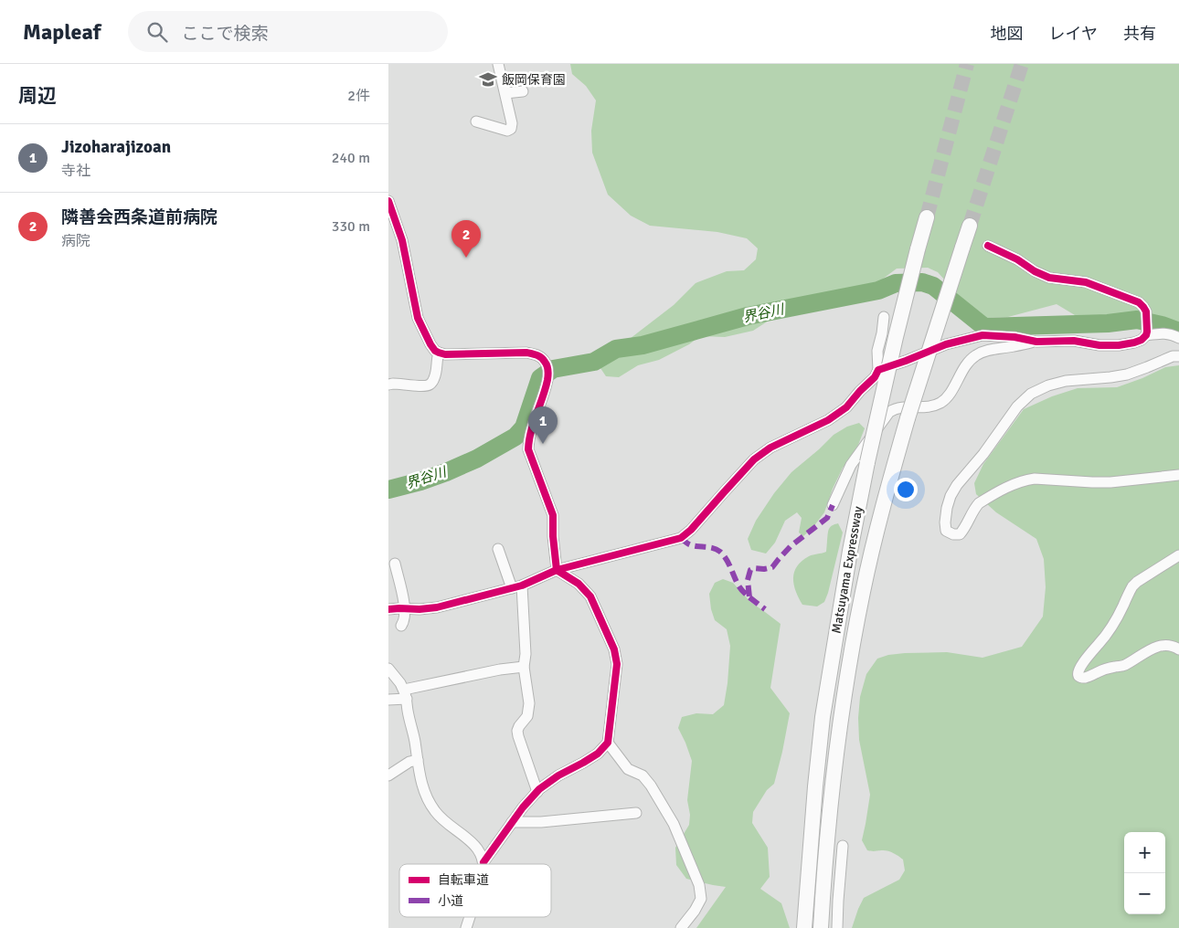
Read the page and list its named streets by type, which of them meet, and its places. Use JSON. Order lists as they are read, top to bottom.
{
  "streets": {
    "highway": ["Matsuyama Expressway"]
  },
  "water": ["界谷川"],
  "places": {
    "school or university": ["飯岡保育園"]
  },
  "legend": ["自転車道", "小道"],
  "page": {
    "header": "Mapleaf",
    "search": "ここで検索",
    "nav": ["地図", "レイヤ", "共有"],
    "heading": ["周辺", "2件"],
    "list": [
      {
        "mark": "1",
        "name": "Jizoharajizoan",
        "note": "寺社",
        "value": "240 m"
      },
      {
        "mark": "2",
        "name": "隣善会西条道前病院",
        "note": "病院",
        "value": "330 m"
      }
    ],
    "pins": ["2", "1"],
    "map_buttons": ["+", "−"]
  }
}
